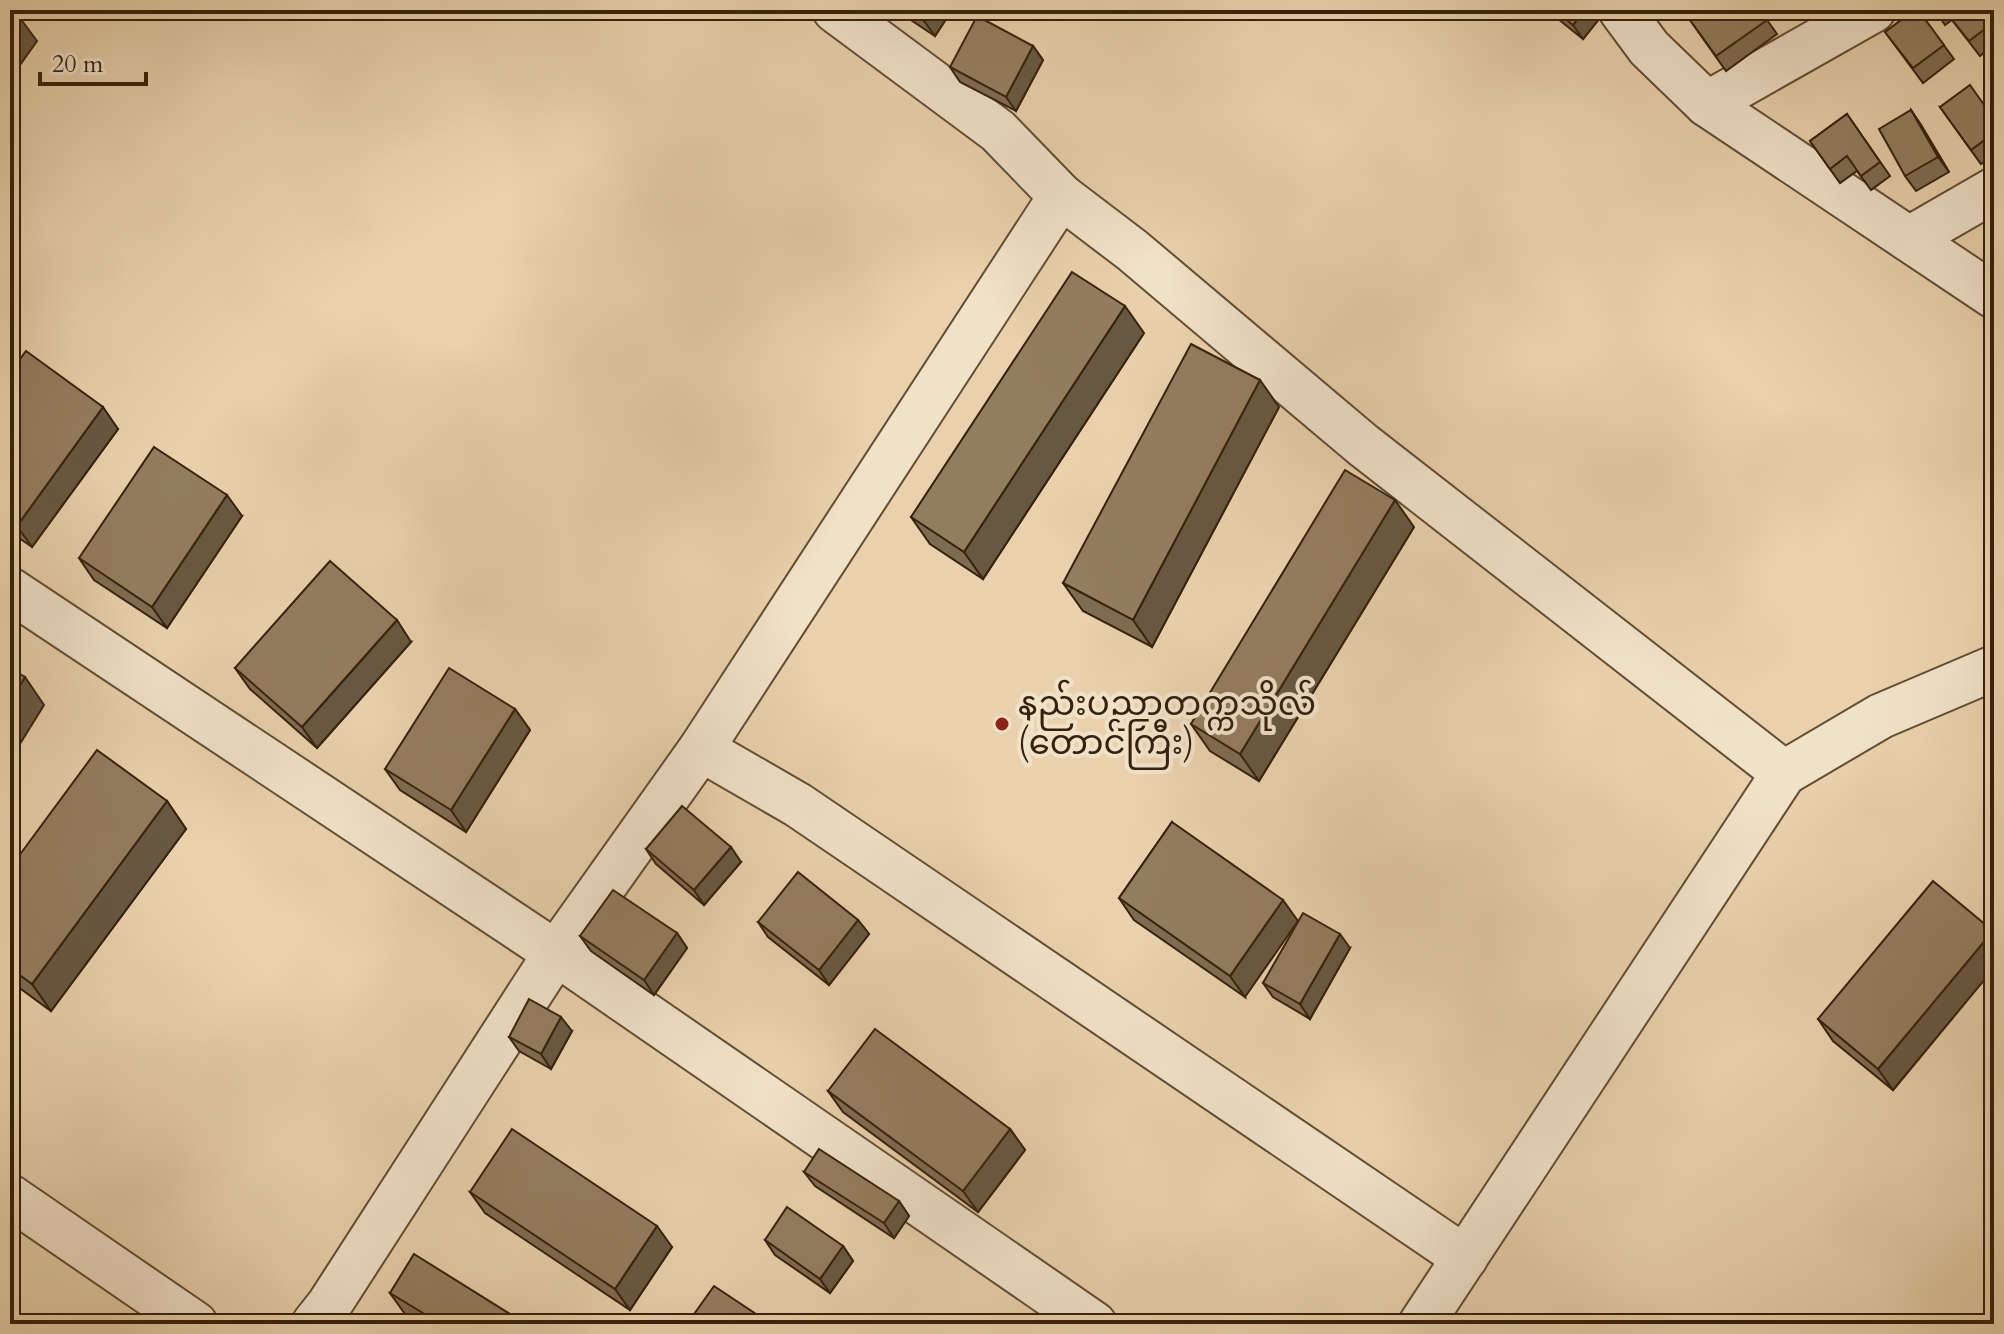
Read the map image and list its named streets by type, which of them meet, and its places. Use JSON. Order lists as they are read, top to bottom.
{
  "places": ["နည်းပညာတက္ကသိုလ် (တောင်ကြီး)"],
  "scale_bar": "20 m"
}
